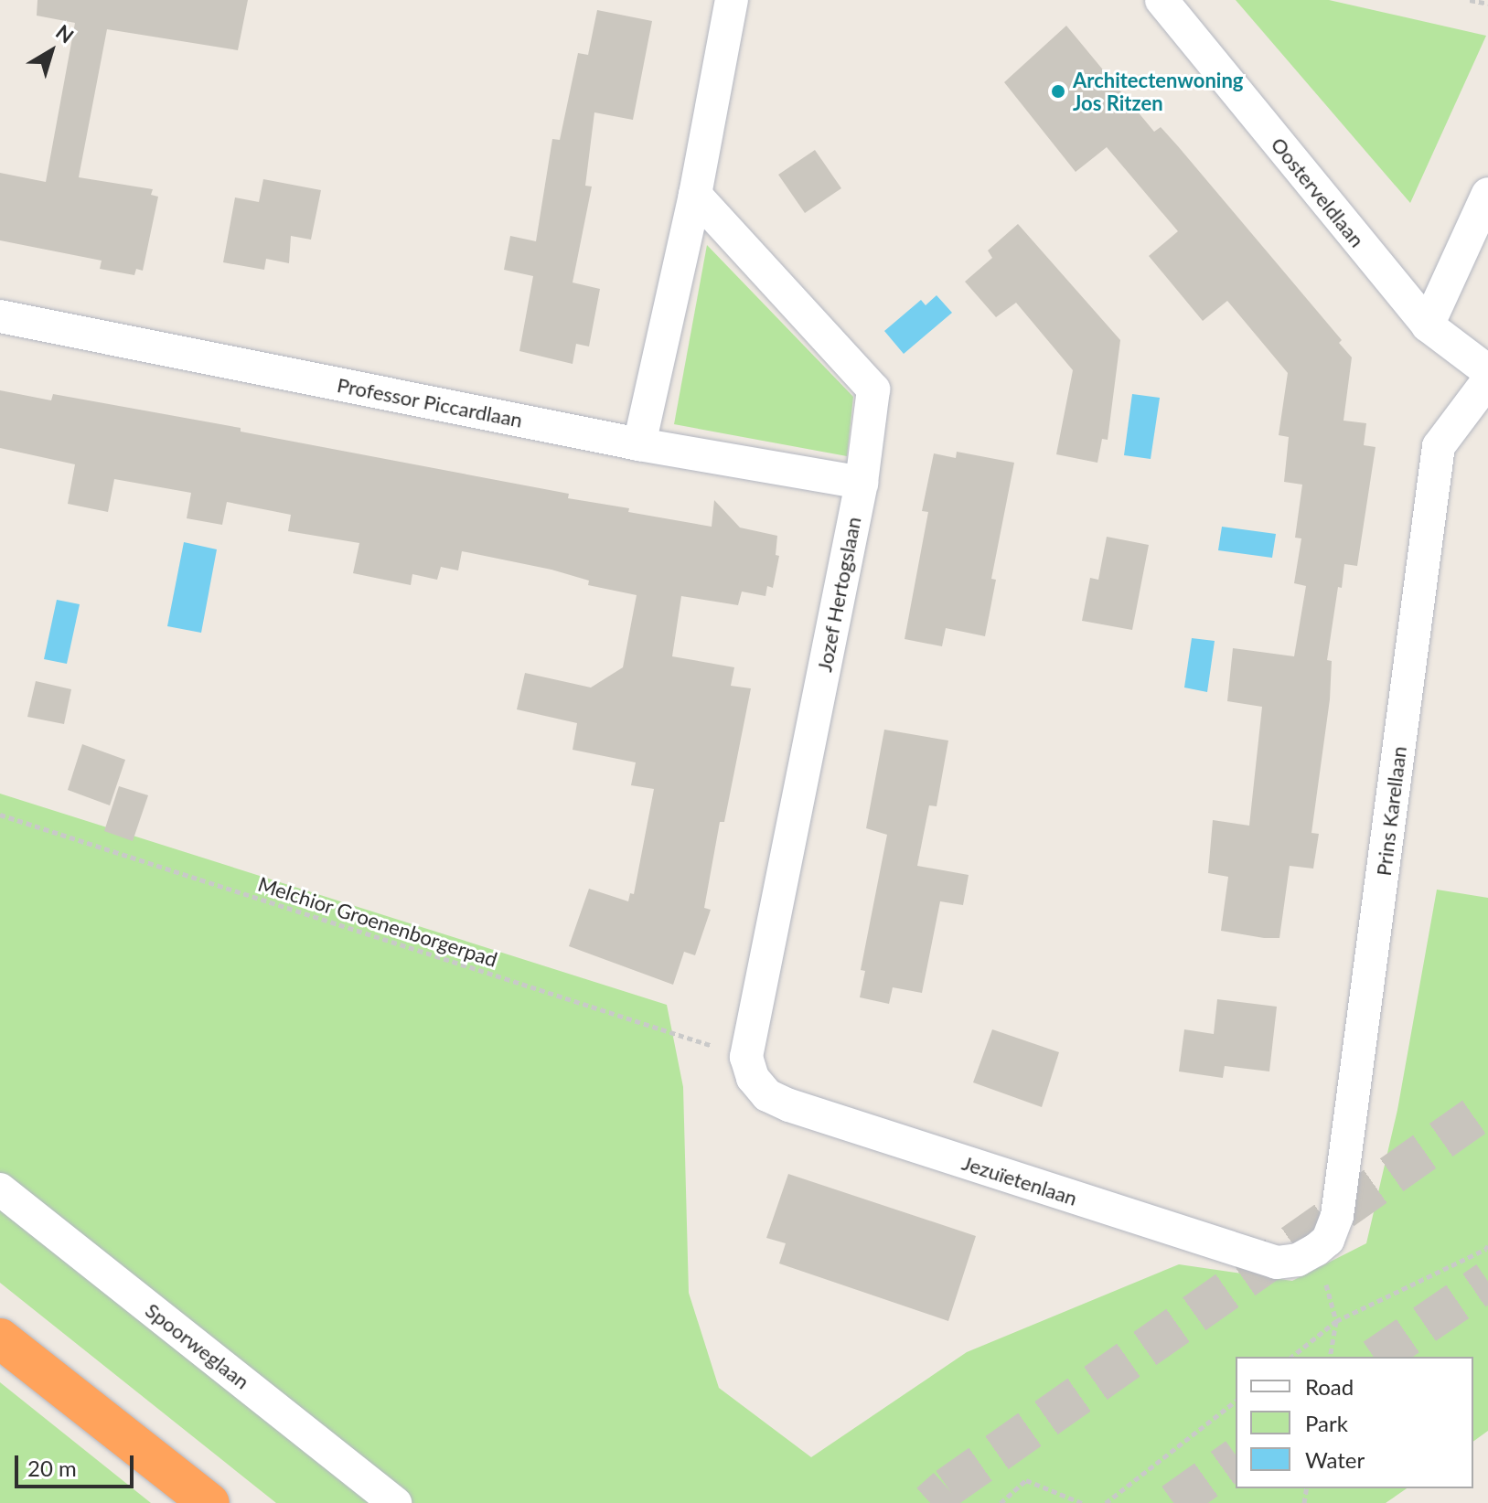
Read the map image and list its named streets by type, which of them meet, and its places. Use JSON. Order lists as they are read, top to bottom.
{
  "streets": {
    "street": [
      "Oosterveldlaan",
      "Professor Piccardlaan",
      "Jozef Hertogslaan",
      "Prins Karellaan",
      "Jezuïetenlaan",
      "Spoorweglaan"
    ],
    "path": ["Melchior Groenenborgerpad"]
  },
  "crossings": [
    ["Professor Piccardlaan", "Jozef Hertogslaan"],
    ["Jozef Hertogslaan", "Melchior Groenenborgerpad"],
    ["Jozef Hertogslaan", "Jezuïetenlaan"],
    ["Prins Karellaan", "Jezuïetenlaan"],
    ["Melchior Groenenborgerpad", "Jezuïetenlaan"]
  ],
  "places": ["Architectenwoning Jos Ritzen"],
  "legend": ["Road", "Park", "Water"],
  "scale_bar": "20 m",
  "north": "top right"
}
